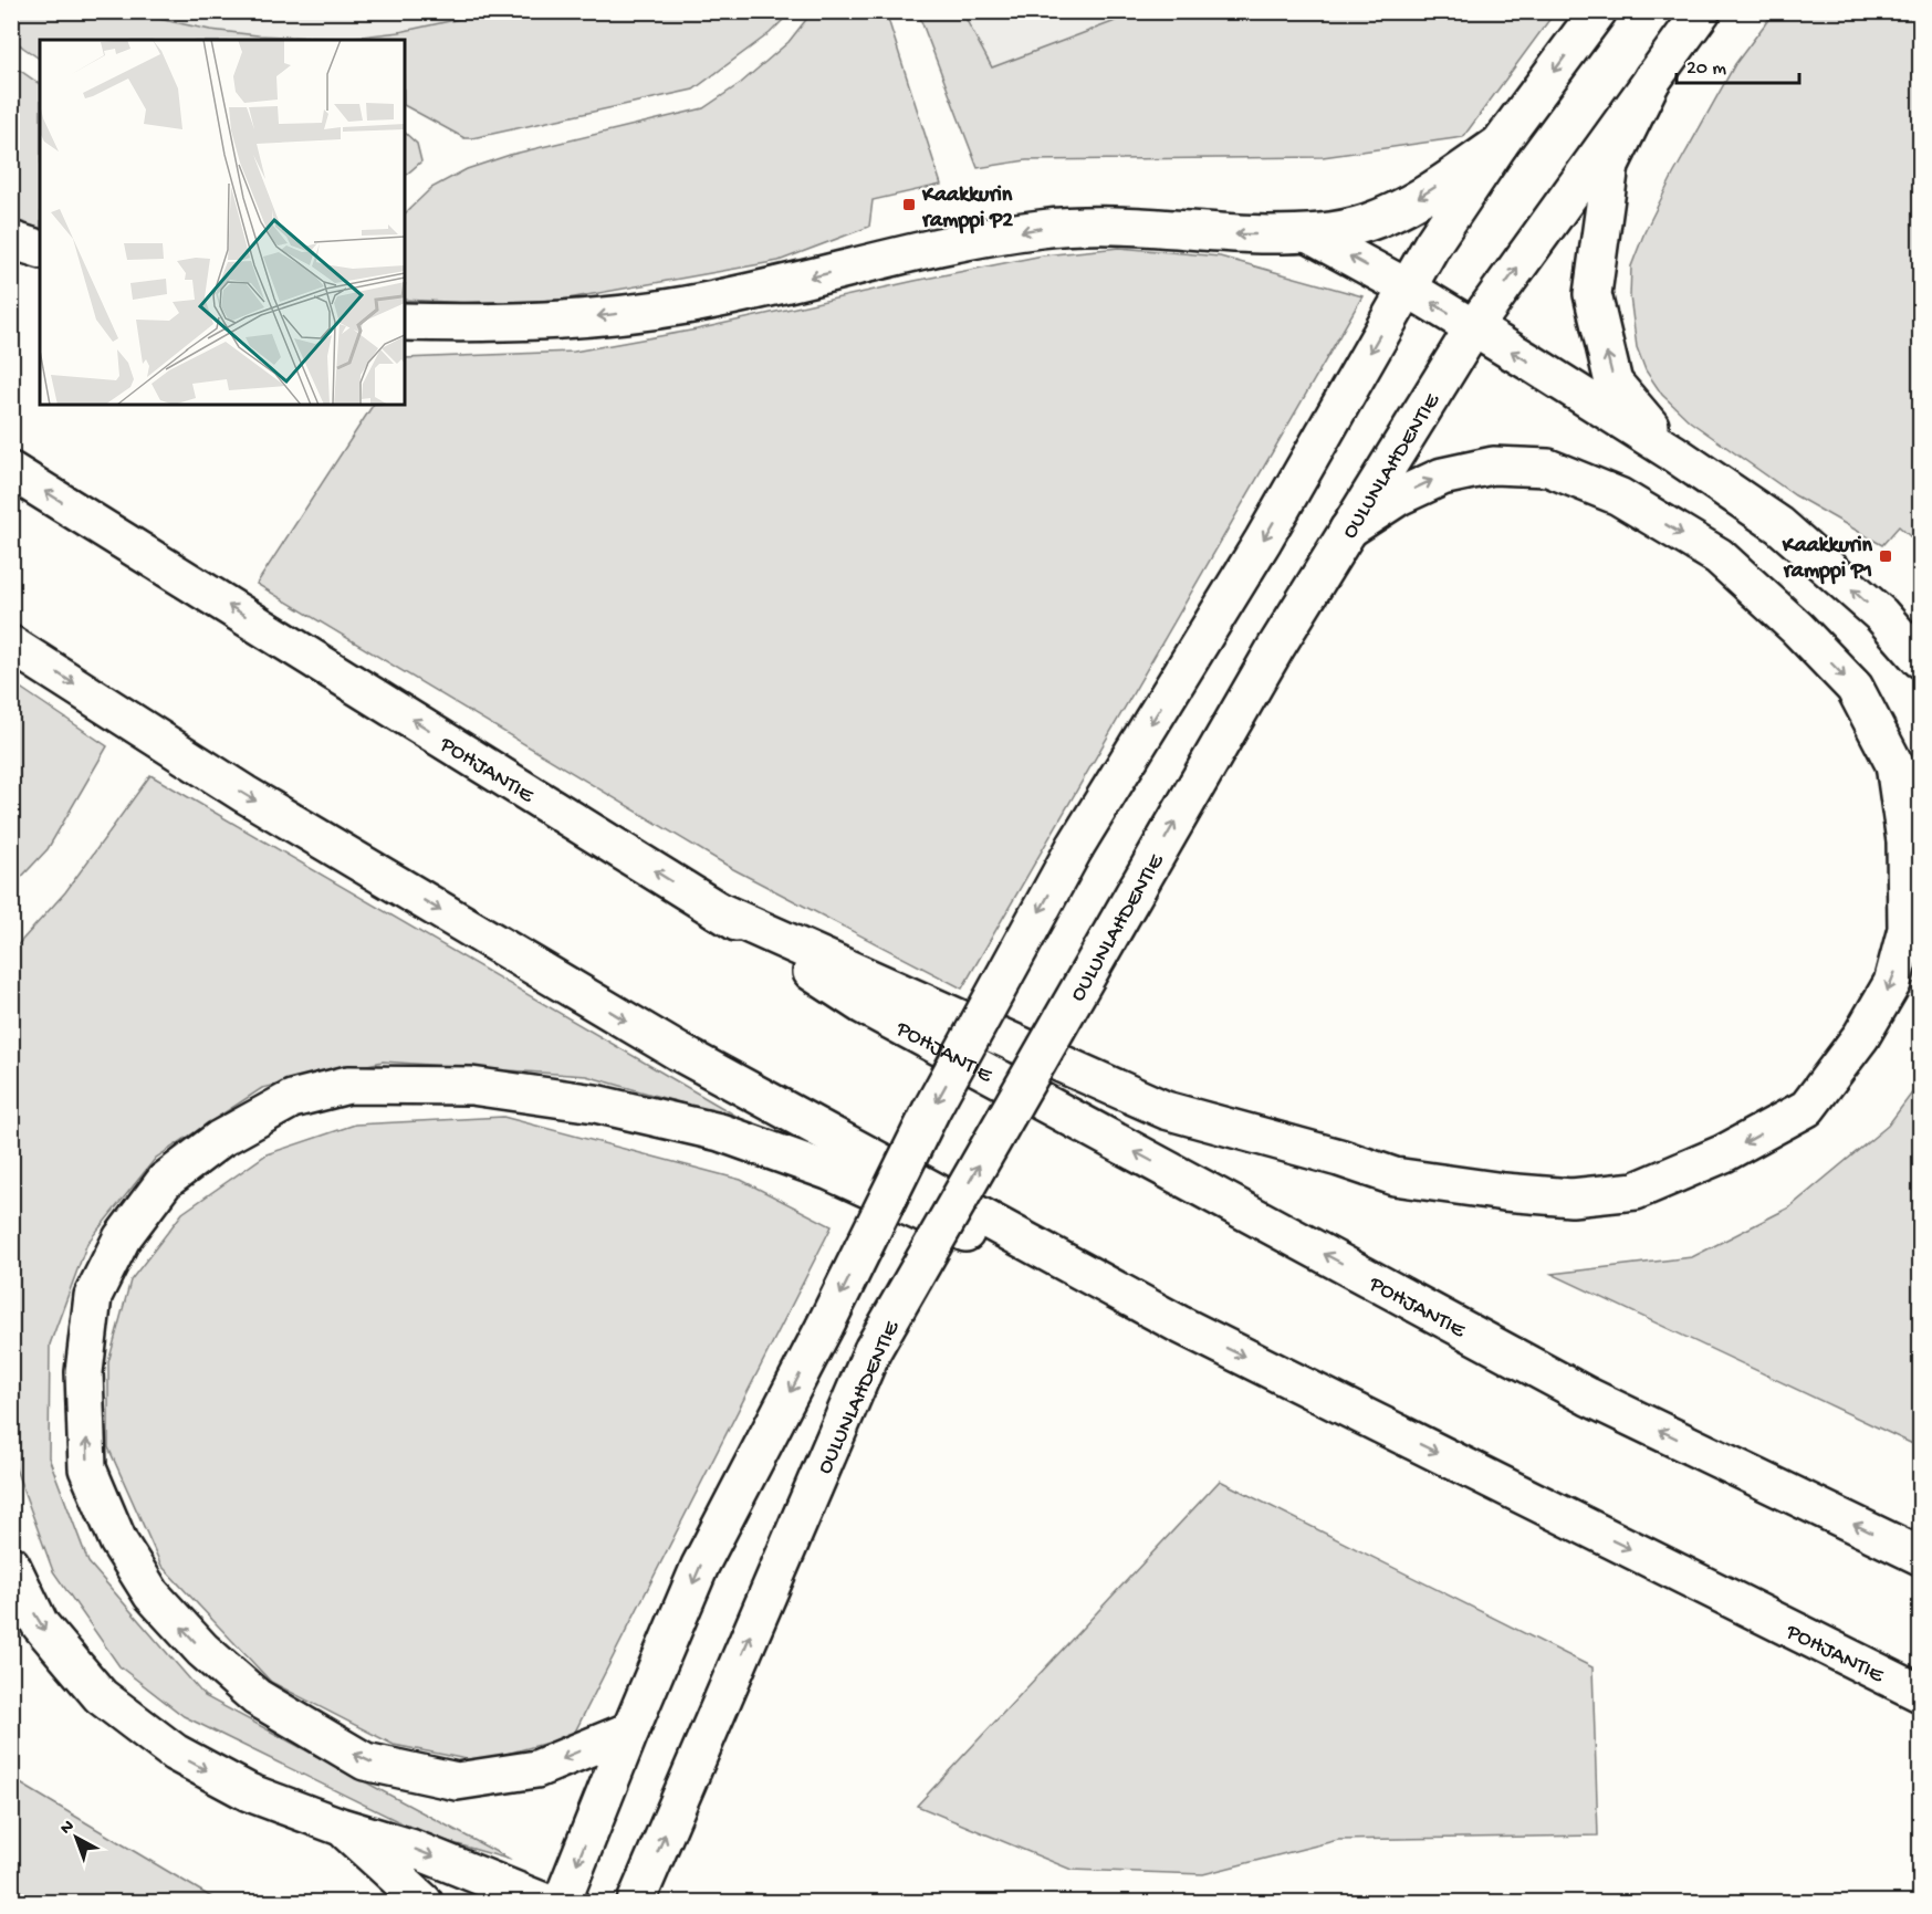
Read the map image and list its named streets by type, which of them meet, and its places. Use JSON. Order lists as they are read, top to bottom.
{
  "streets": {
    "main road": ["OULUNLAHDENTIE", "POHJANTIE"]
  },
  "places": {
    "transit": ["Kaakkurin ramppi P2", "Kaakkurin ramppi P1"]
  },
  "scale_bar": "20 m",
  "north": "top left"
}
